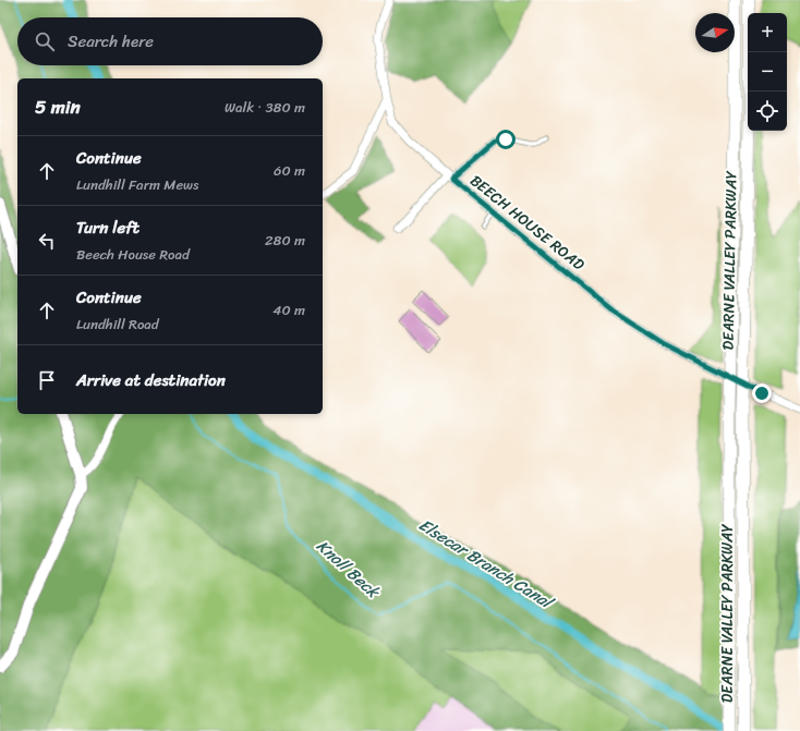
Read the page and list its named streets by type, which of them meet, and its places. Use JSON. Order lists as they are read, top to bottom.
{
  "streets": {
    "highway": ["DEARNE VALLEY PARKWAY"],
    "street": ["BEECH HOUSE ROAD"]
  },
  "water": ["Elsecar Branch Canal", "Knoll Beck"],
  "north": "right",
  "page": {
    "map_buttons": ["+", "−"],
    "search": "Search here",
    "heading": ["5 min", "Walk · 380 m"],
    "list": [
      ["Continue", "Lundhill Farm Mews", "60 m"],
      ["Turn left", "Beech House Road", "280 m"],
      ["Continue", "Lundhill Road", "40 m"],
      "Arrive at destination"
    ]
  }
}
